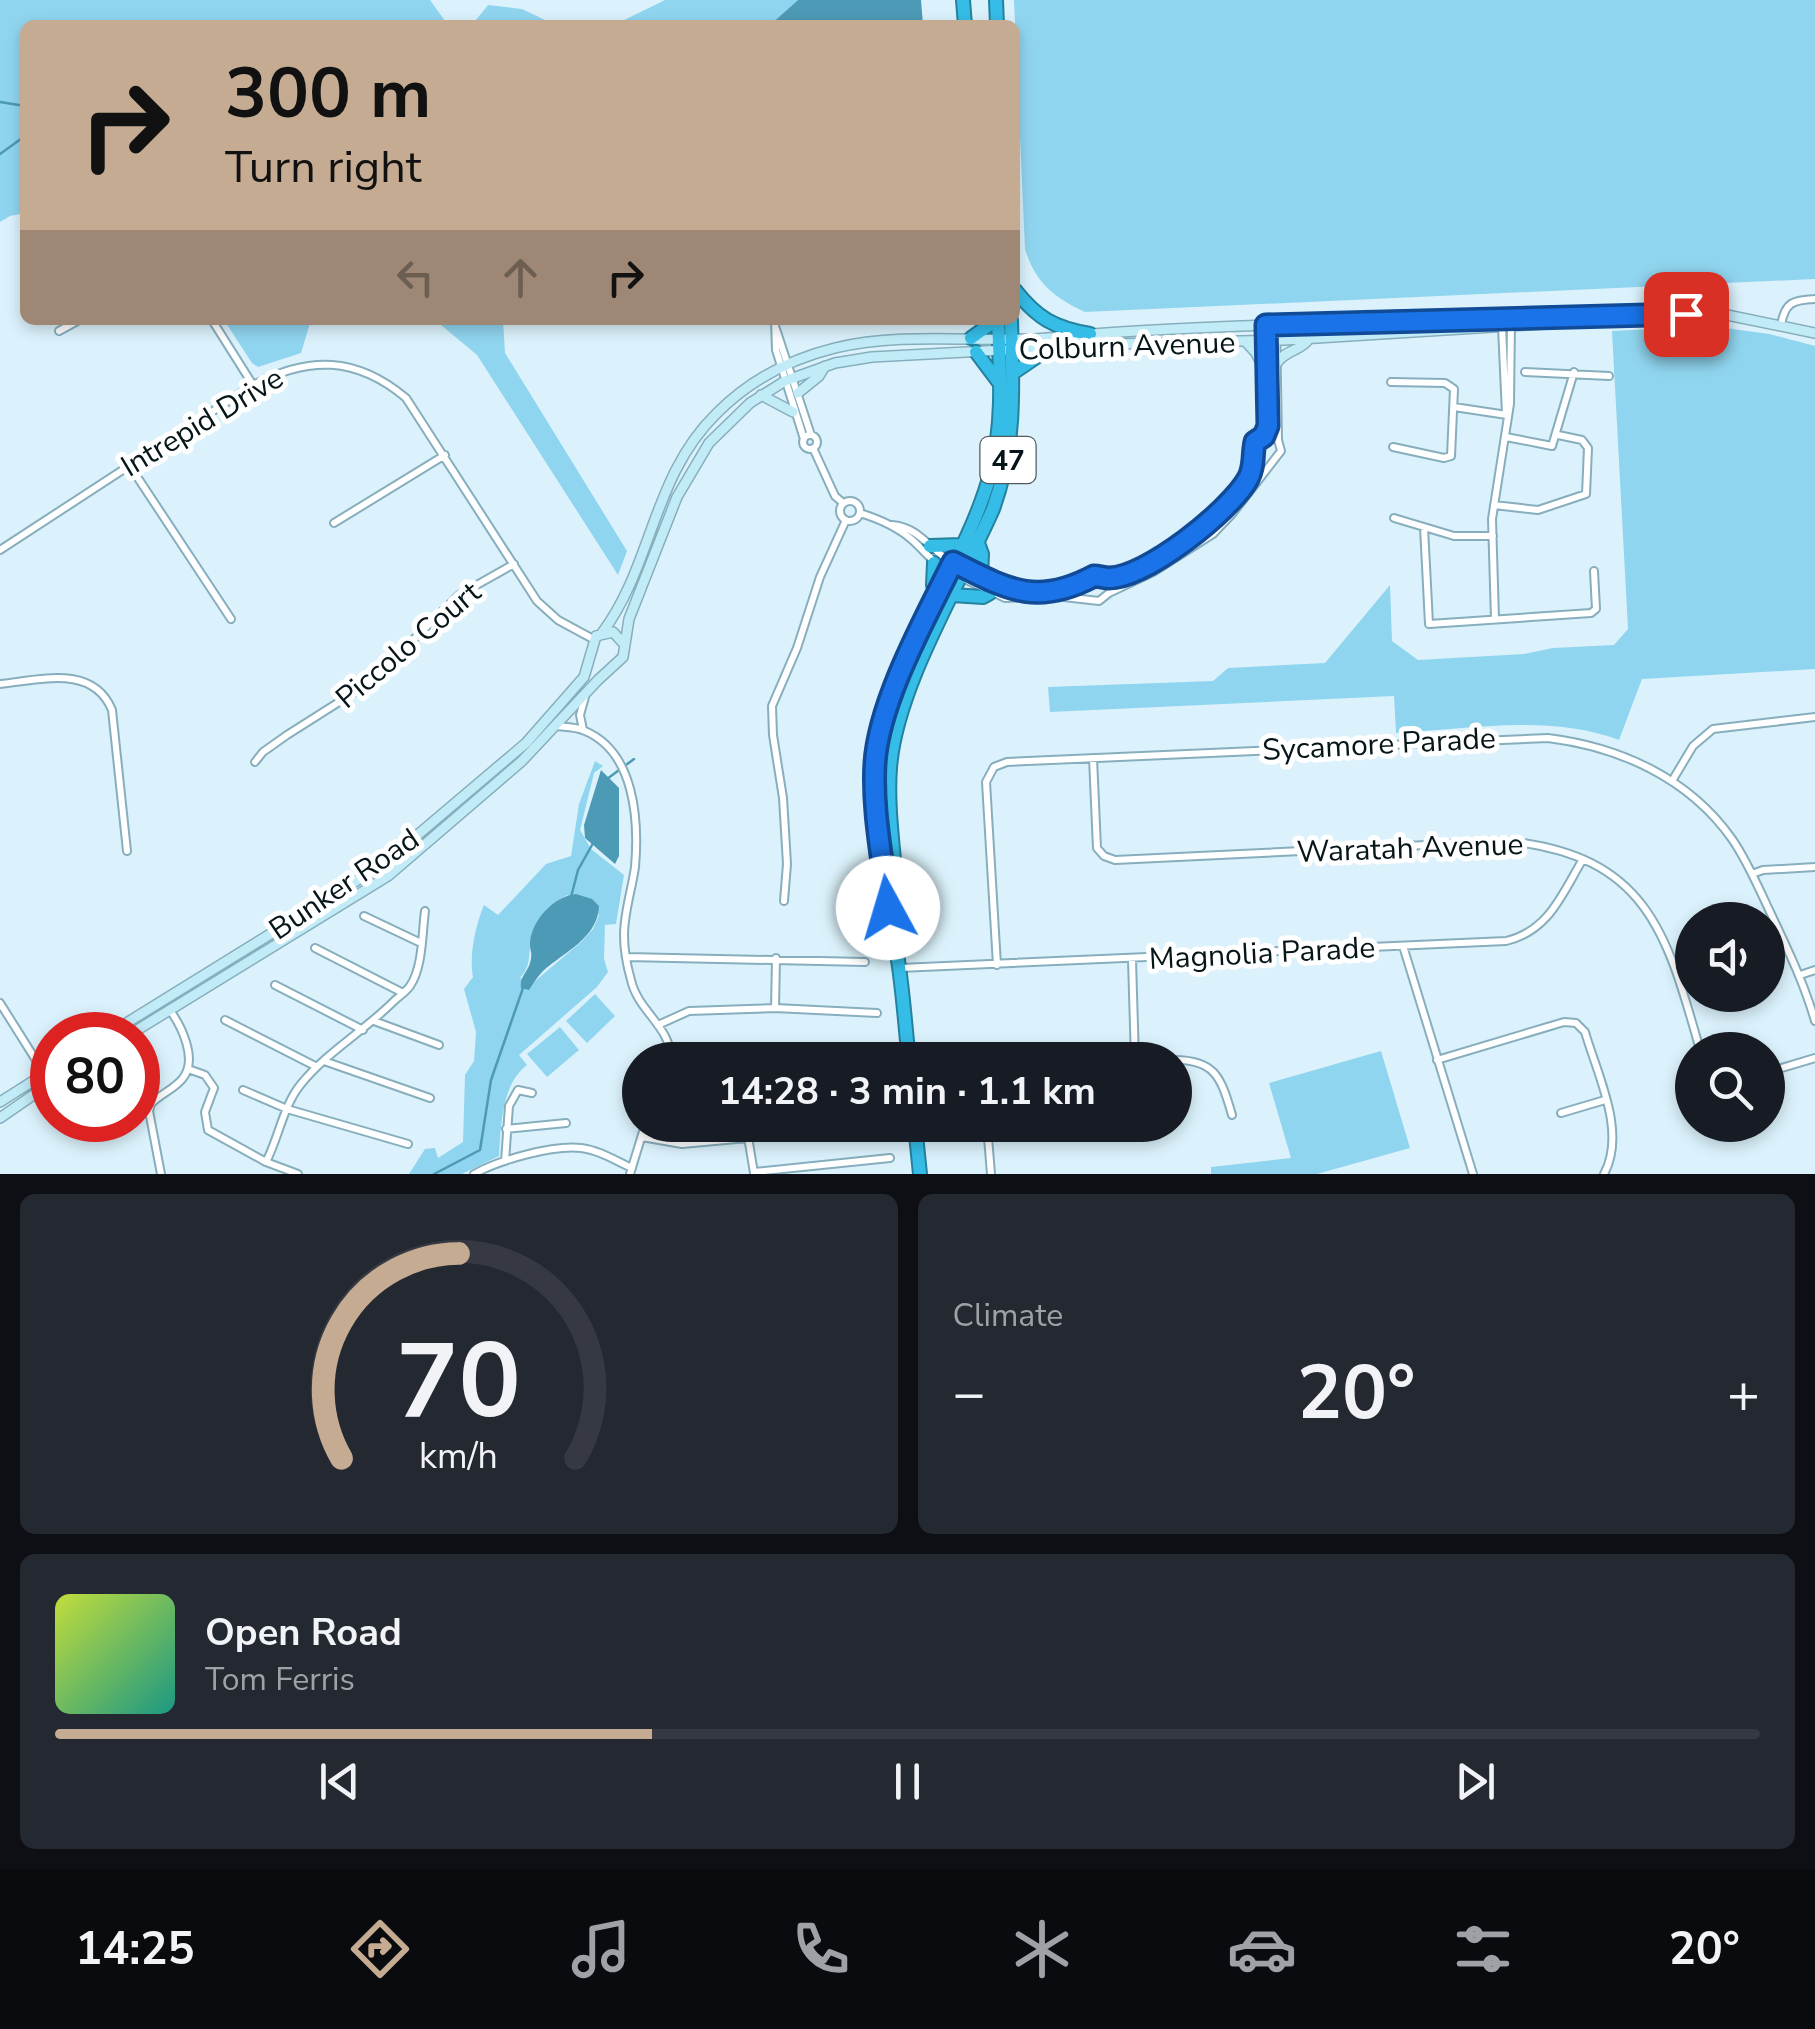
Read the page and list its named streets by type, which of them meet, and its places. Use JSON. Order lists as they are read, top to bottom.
{
  "streets": {
    "highway": ["47"],
    "main road": ["Colburn Avenue", "Bunker Road"],
    "street": [
      "Intrepid Drive",
      "Piccolo Court",
      "Sycamore Parade",
      "Waratah Avenue",
      "Magnolia Parade"
    ]
  },
  "crossings": [
    ["Colburn Avenue", "47"],
    ["Intrepid Drive", "Piccolo Court"],
    ["Intrepid Drive", "Bunker Road"],
    ["47", "Magnolia Parade"],
    ["Sycamore Parade", "Waratah Avenue"],
    ["Sycamore Parade", "Magnolia Parade"],
    ["Waratah Avenue", "Magnolia Parade"]
  ],
  "page": {
    "turn": ["300 m", "Turn right"],
    "limit": "80",
    "trip": "14:28 · 3 min · 1.1 km",
    "tile": "Climate",
    "heat": ["−", "20°", "+"],
    "song": ["Open Road", "Tom Ferris"],
    "tabs": ["14:25", "20°"],
    "gauge": ["70", "km/h"]
  }
}
